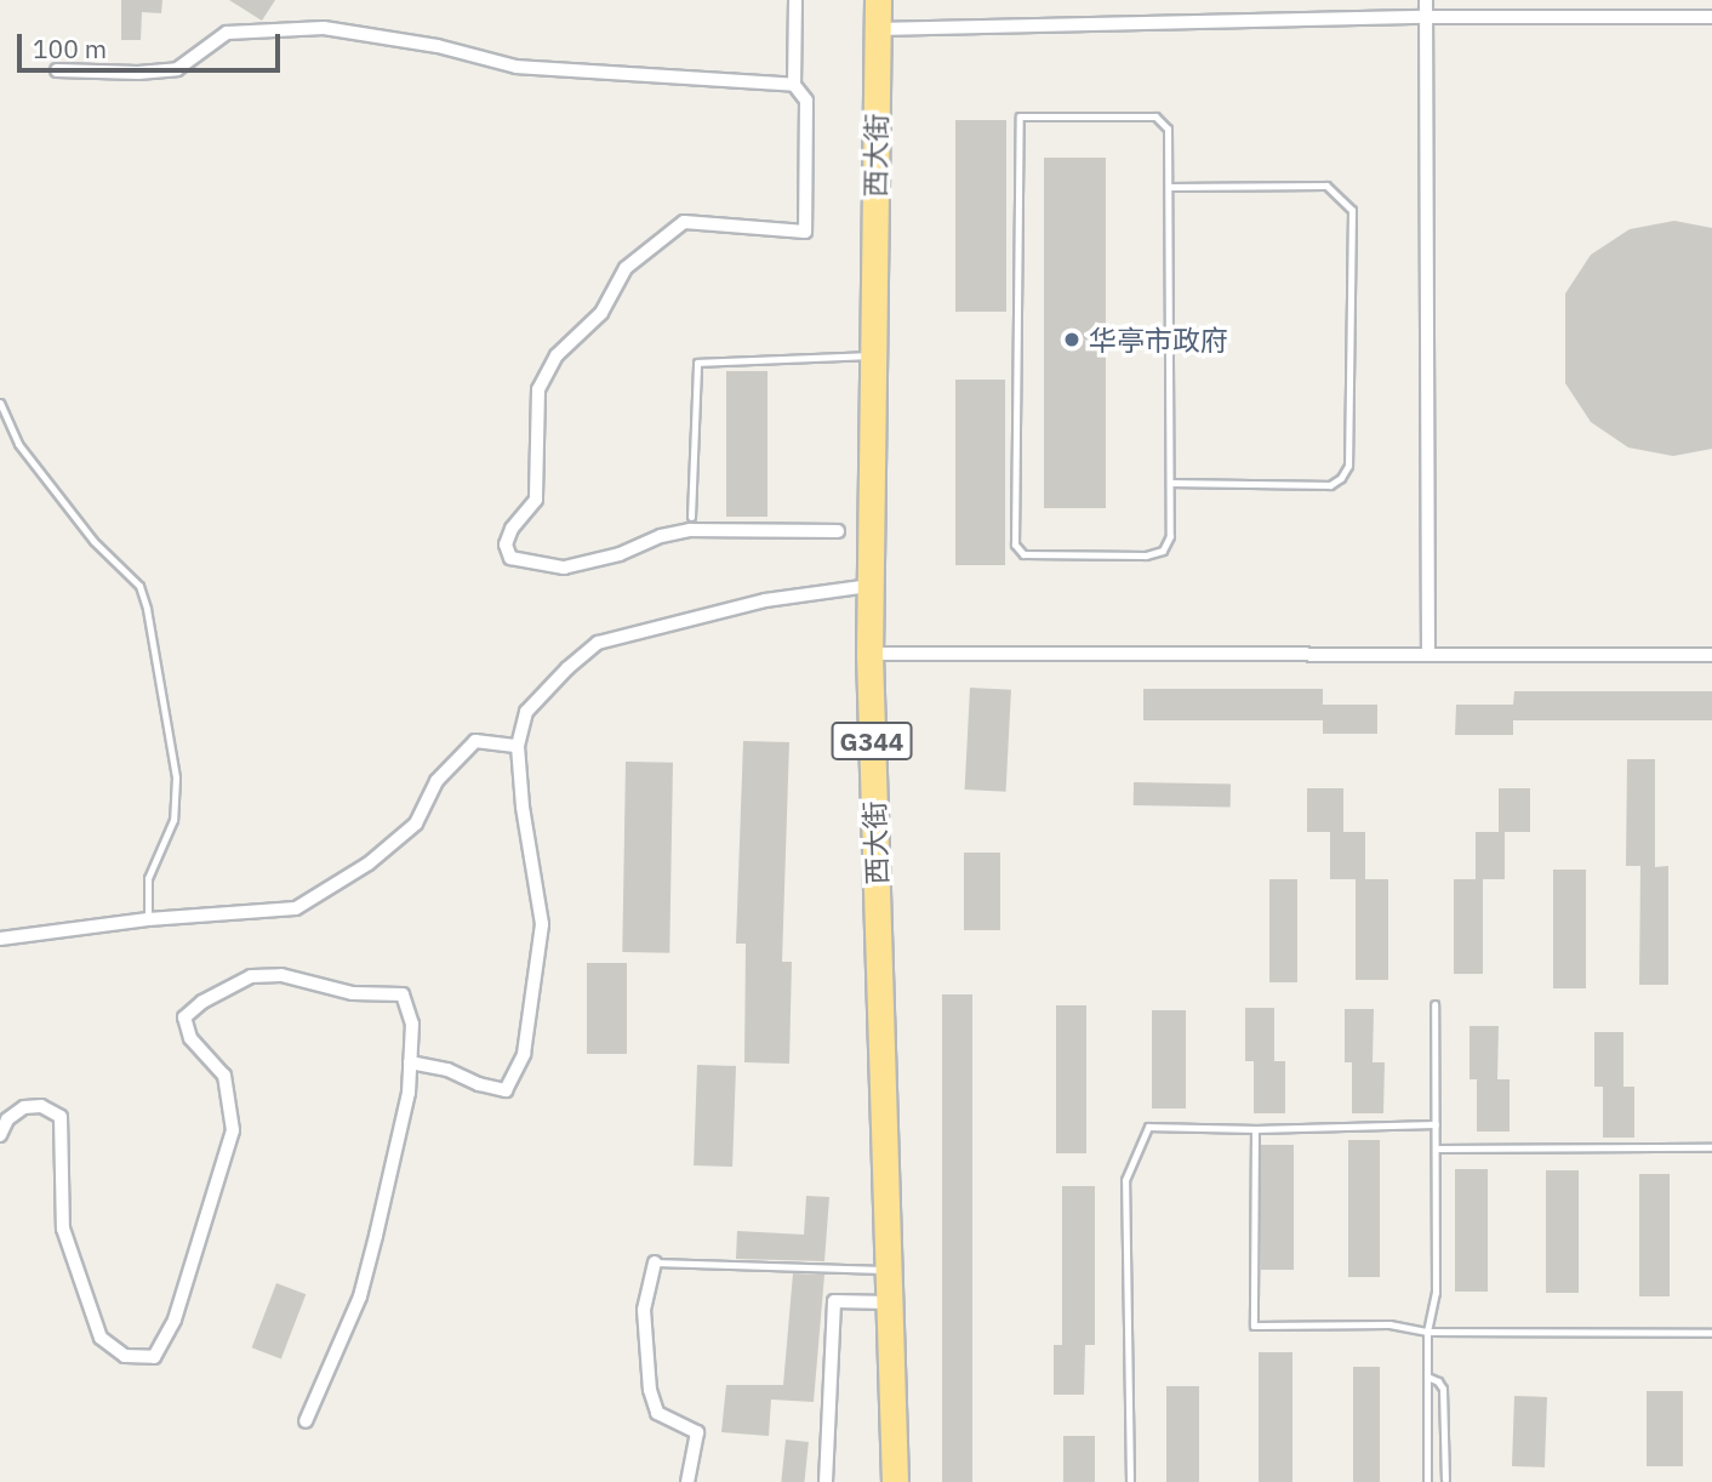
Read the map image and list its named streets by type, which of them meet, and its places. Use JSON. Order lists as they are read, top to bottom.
{
  "streets": {
    "highway": ["西大街", "G344"]
  },
  "places": ["华亭市政府"],
  "scale_bar": "100 m"
}
